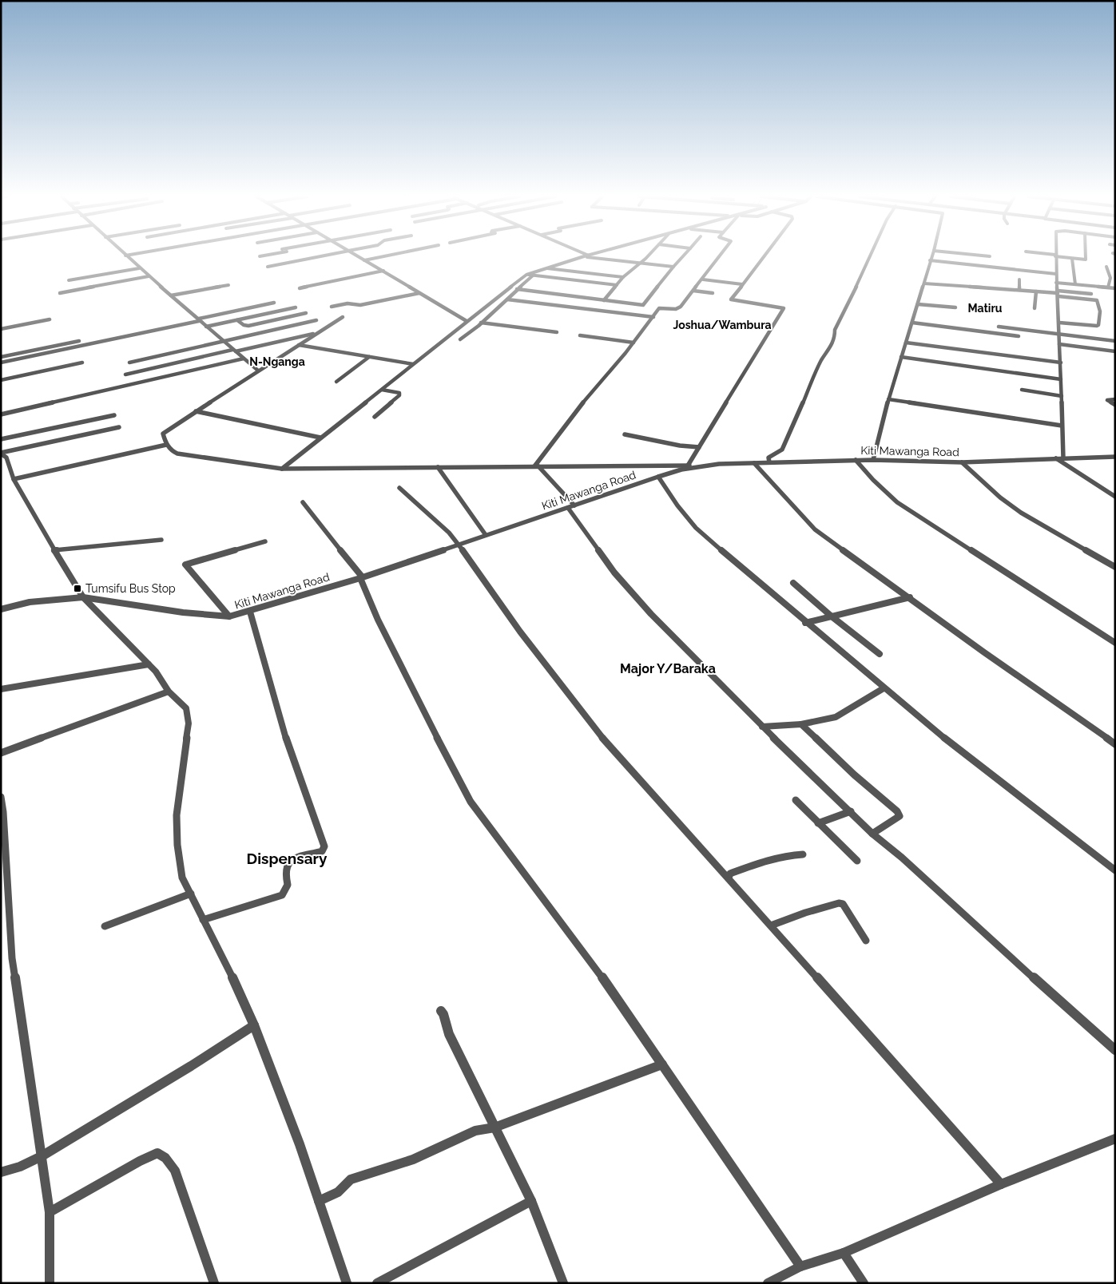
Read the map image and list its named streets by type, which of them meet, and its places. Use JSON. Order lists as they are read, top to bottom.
{
  "streets": {
    "street": ["Kiti Mawanga Road"]
  },
  "districts": [
    "Matiru",
    "Joshua/Wambura",
    "N-Nganga",
    "Major Y/Baraka",
    "Dispensary"
  ],
  "places": {
    "transit": ["Tumsifu Bus Stop"]
  }
}
